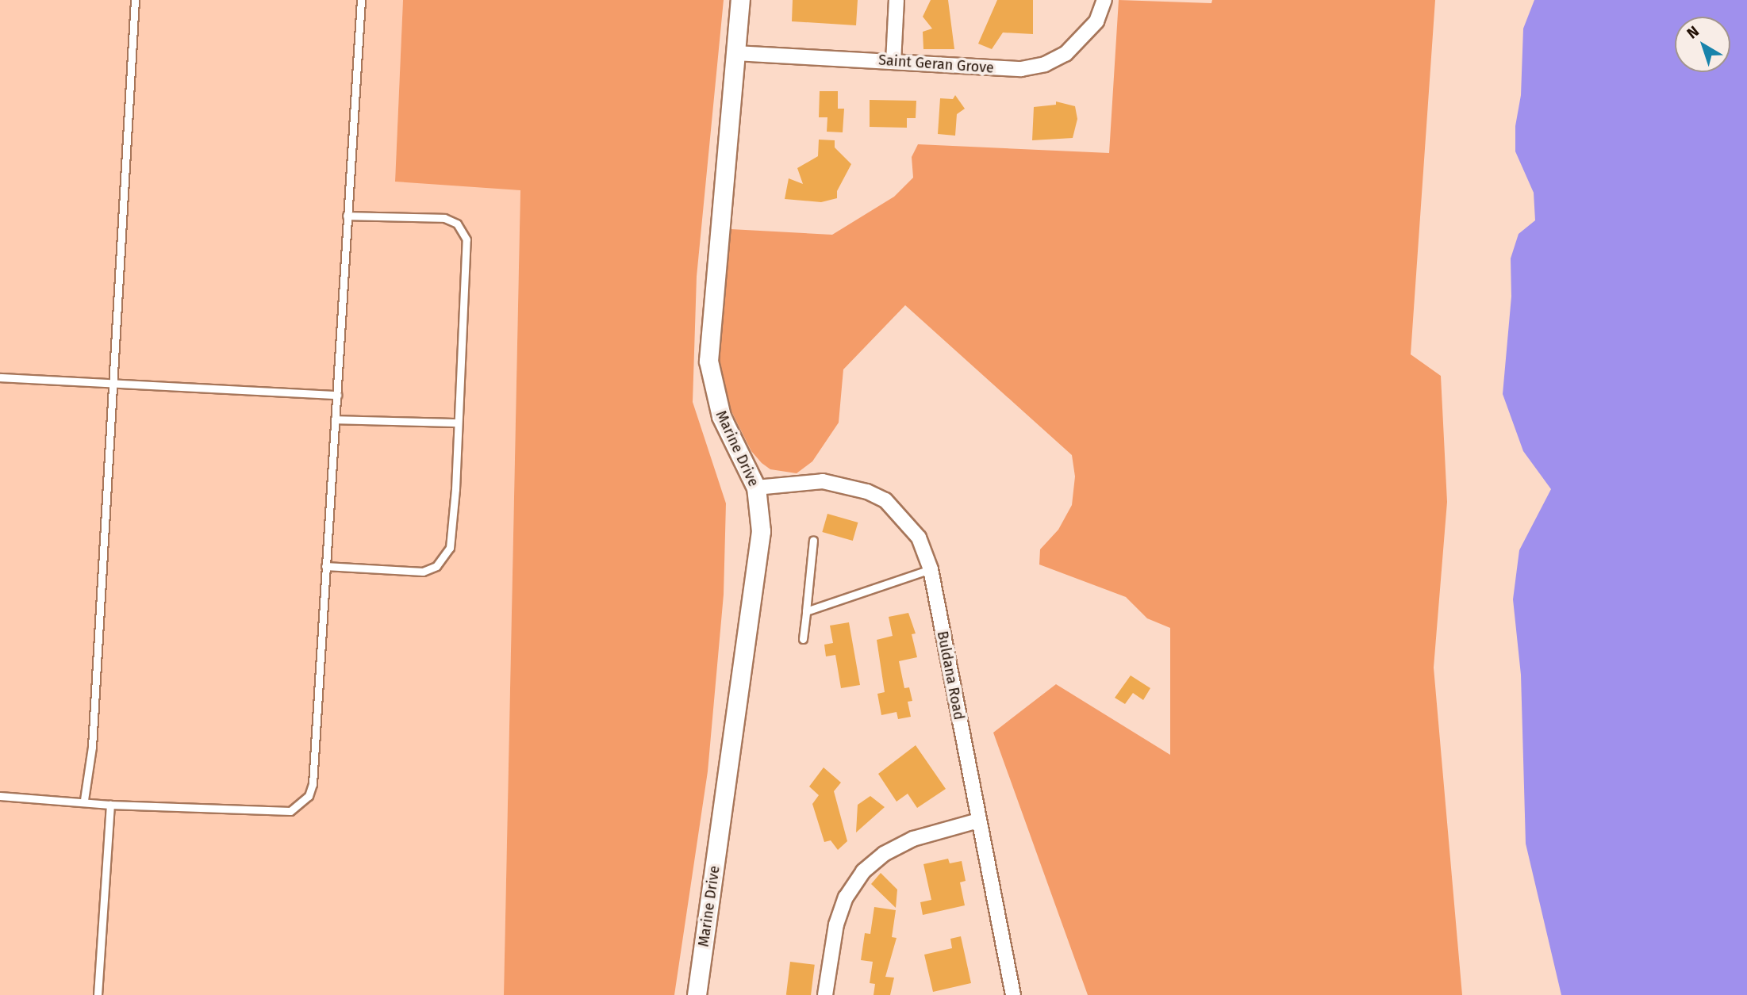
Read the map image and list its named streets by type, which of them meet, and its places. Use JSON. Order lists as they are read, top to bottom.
{
  "streets": {
    "street": ["Saint Geran Grove", "Marine Drive", "Buldana Road"]
  },
  "crossings": [
    ["Saint Geran Grove", "Marine Drive"],
    ["Marine Drive", "Buldana Road"]
  ],
  "north": "top left"
}
